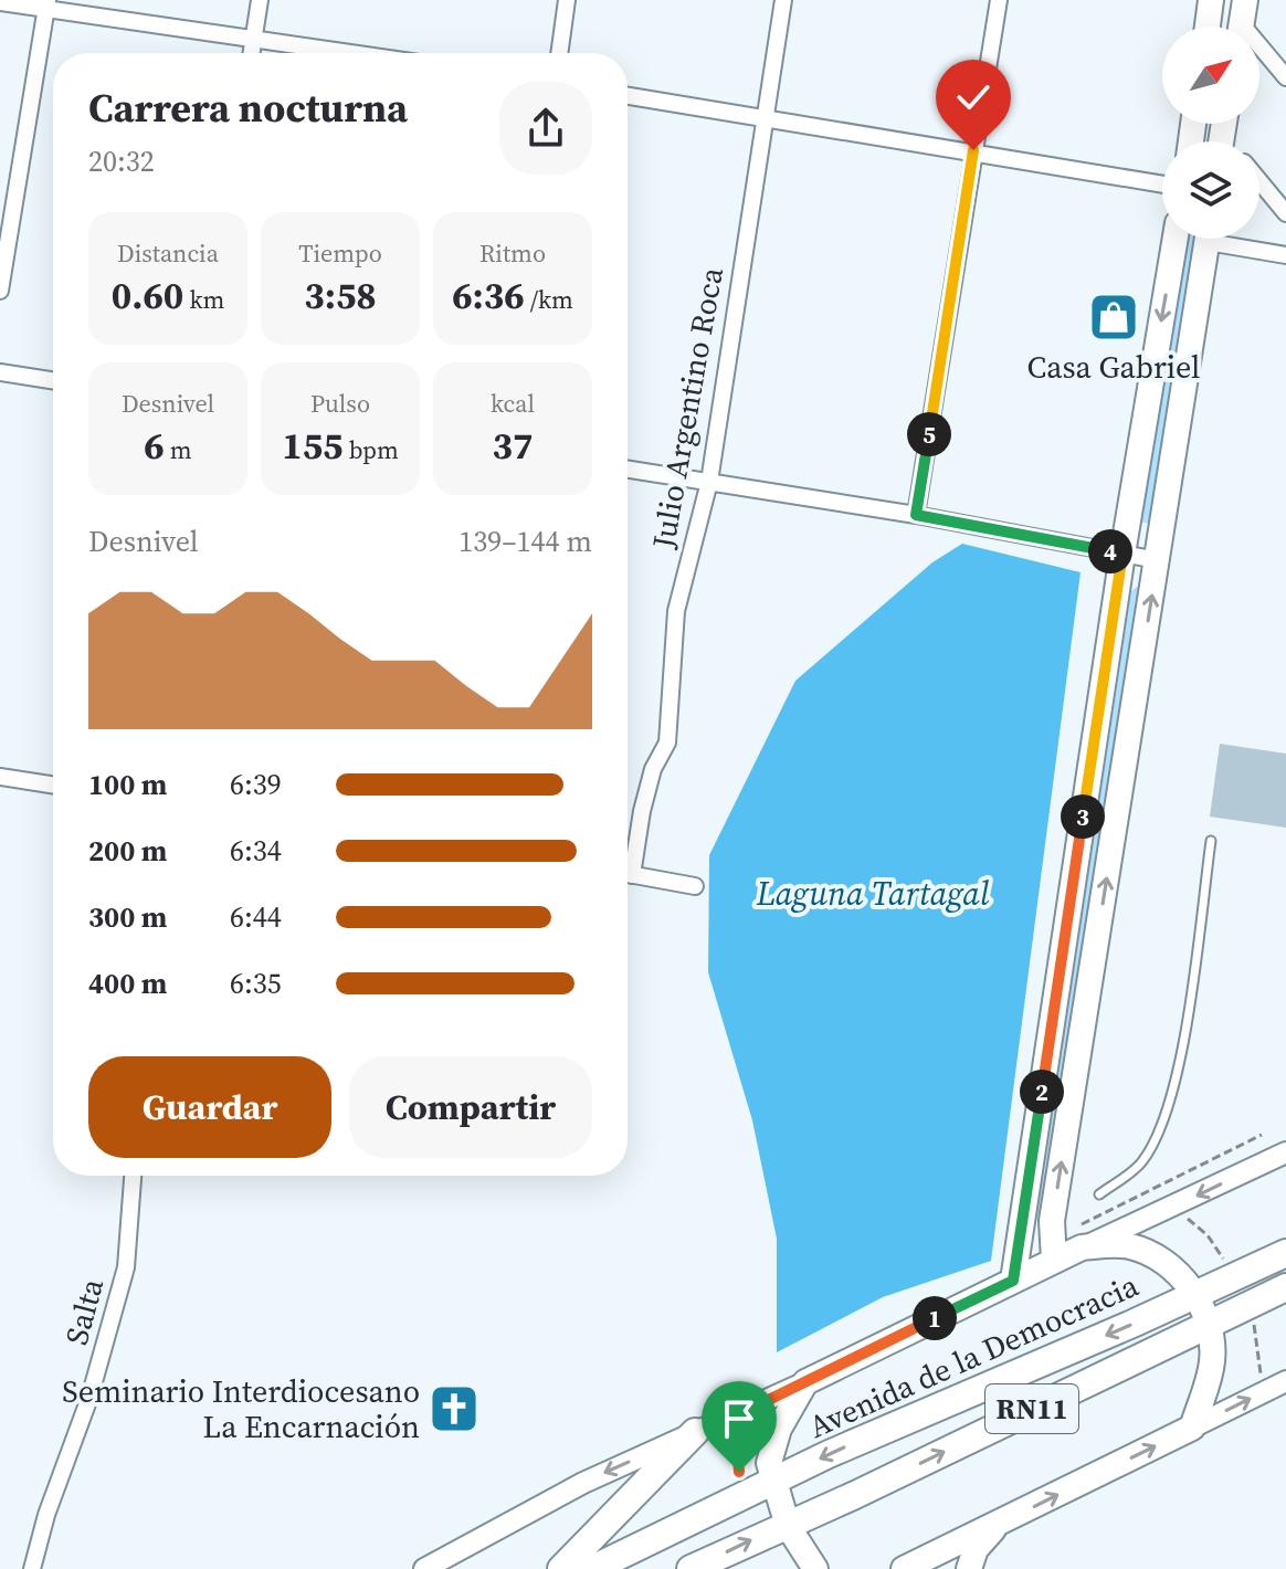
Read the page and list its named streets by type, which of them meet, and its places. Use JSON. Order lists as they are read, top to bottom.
{
  "streets": {
    "highway": ["Avenida de la Democracia", "RN11"],
    "street": ["Julio Argentino Roca", "Salta"]
  },
  "one_way": ["Avenida de la Democracia"],
  "water": ["Laguna Tartagal"],
  "places": {
    "shop": ["Casa Gabriel"],
    "church": ["Seminario Interdiocesano La Encarnación"]
  },
  "north": "top right",
  "page": {
    "heading": ["Carrera nocturna", "20:32"],
    "stats": [
      ["Distancia", "0.60 km"],
      ["Tiempo", "3:58"],
      ["Ritmo", "6:36 /km"],
      ["Desnivel", "6 m"],
      ["Pulso", "155 bpm"],
      ["kcal", "37"]
    ],
    "pins": [
      "5",
      "4",
      "3",
      "2",
      "1"
    ],
    "chart": ["Desnivel", "139–144 m"],
    "list": [
      {
        "name": "100 m",
        "note": "6:39"
      },
      {
        "name": "200 m",
        "note": "6:34"
      },
      {
        "name": "300 m",
        "note": "6:44"
      },
      {
        "name": "400 m",
        "note": "6:35"
      }
    ],
    "buttons": ["Guardar", "Compartir"]
  }
}
